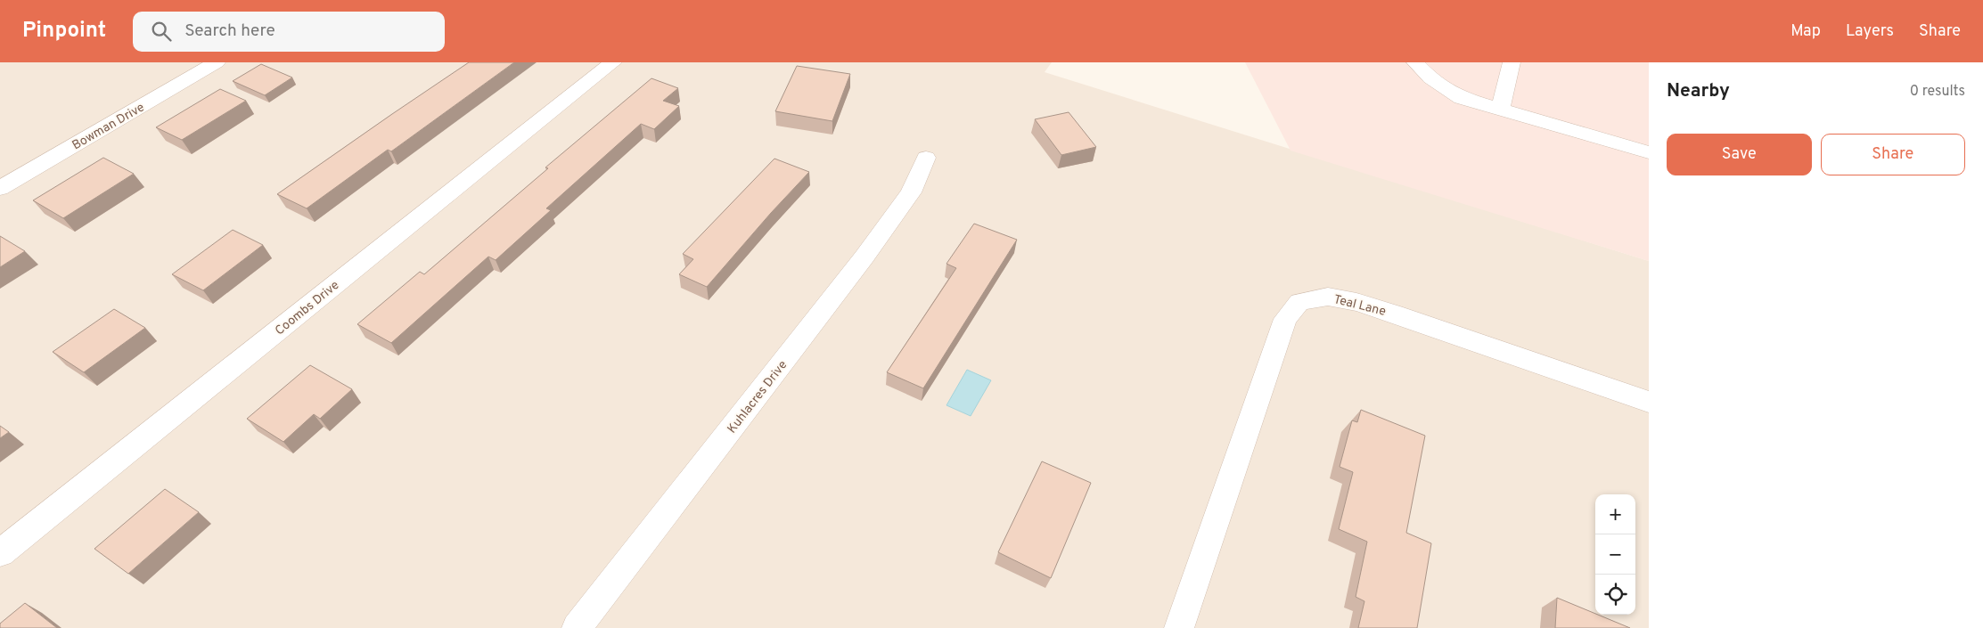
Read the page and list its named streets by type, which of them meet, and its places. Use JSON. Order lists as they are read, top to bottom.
{
  "streets": {
    "street": [
      "Bowman Drive",
      "Teal Lane",
      "Coombs Drive",
      "Kuhlacres Drive"
    ]
  },
  "page": {
    "header": "Pinpoint",
    "search": "Search here",
    "nav": ["Map", "Layers", "Share"],
    "heading": ["Nearby", "0 results"],
    "buttons": ["Save", "Share"],
    "map_buttons": ["+", "−"]
  }
}
